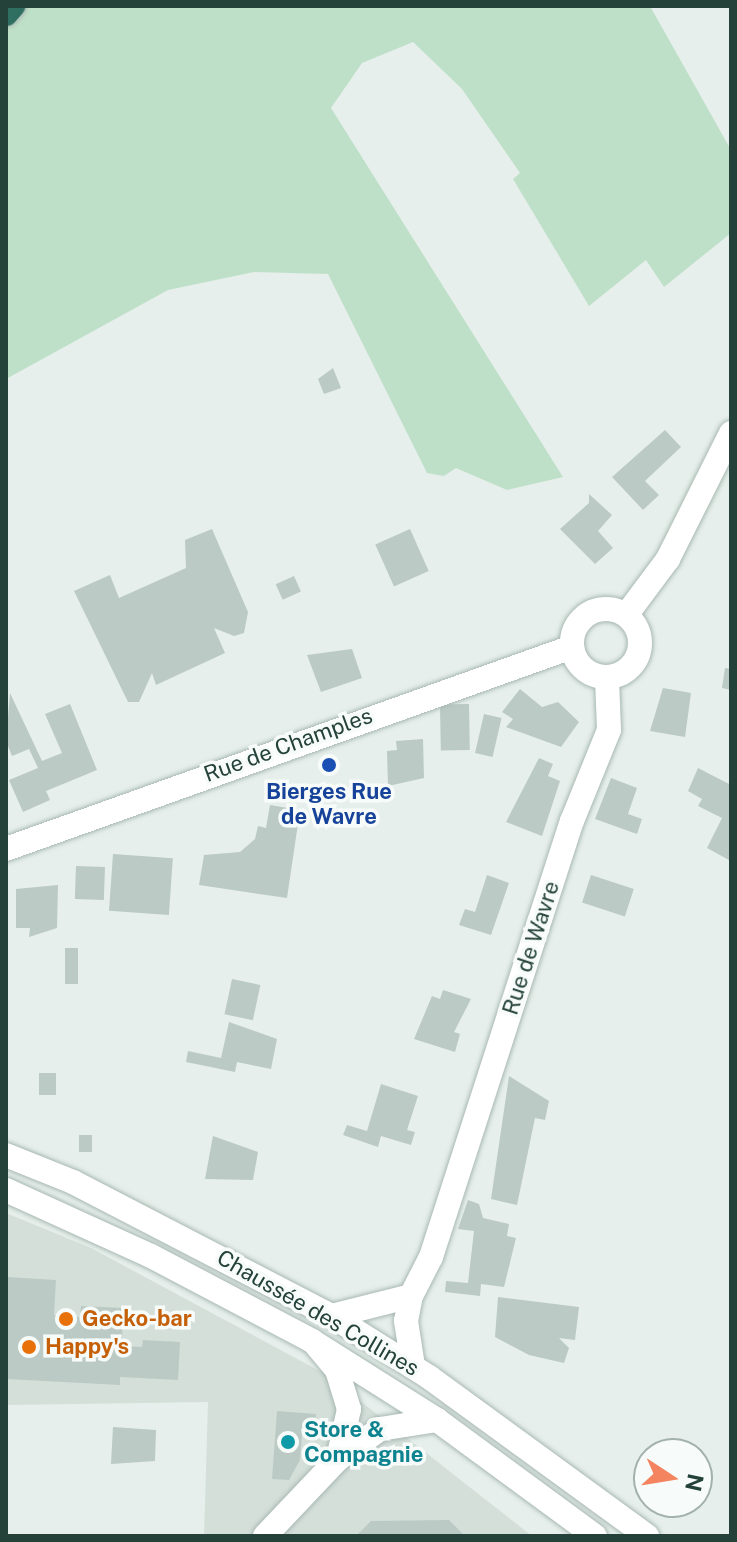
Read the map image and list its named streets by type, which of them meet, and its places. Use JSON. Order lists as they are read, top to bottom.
{
  "streets": {
    "street": ["Rue de Champles", "Rue de Wavre", "Chaussée des Collines"]
  },
  "crossings": [
    ["Rue de Champles", "Rue de Wavre"],
    ["Rue de Wavre", "Chaussée des Collines"]
  ],
  "places": [
    "Bierges Rue de Wavre",
    "Gecko-bar",
    "Happy's",
    "Store & Compagnie"
  ],
  "north": "right"
}
